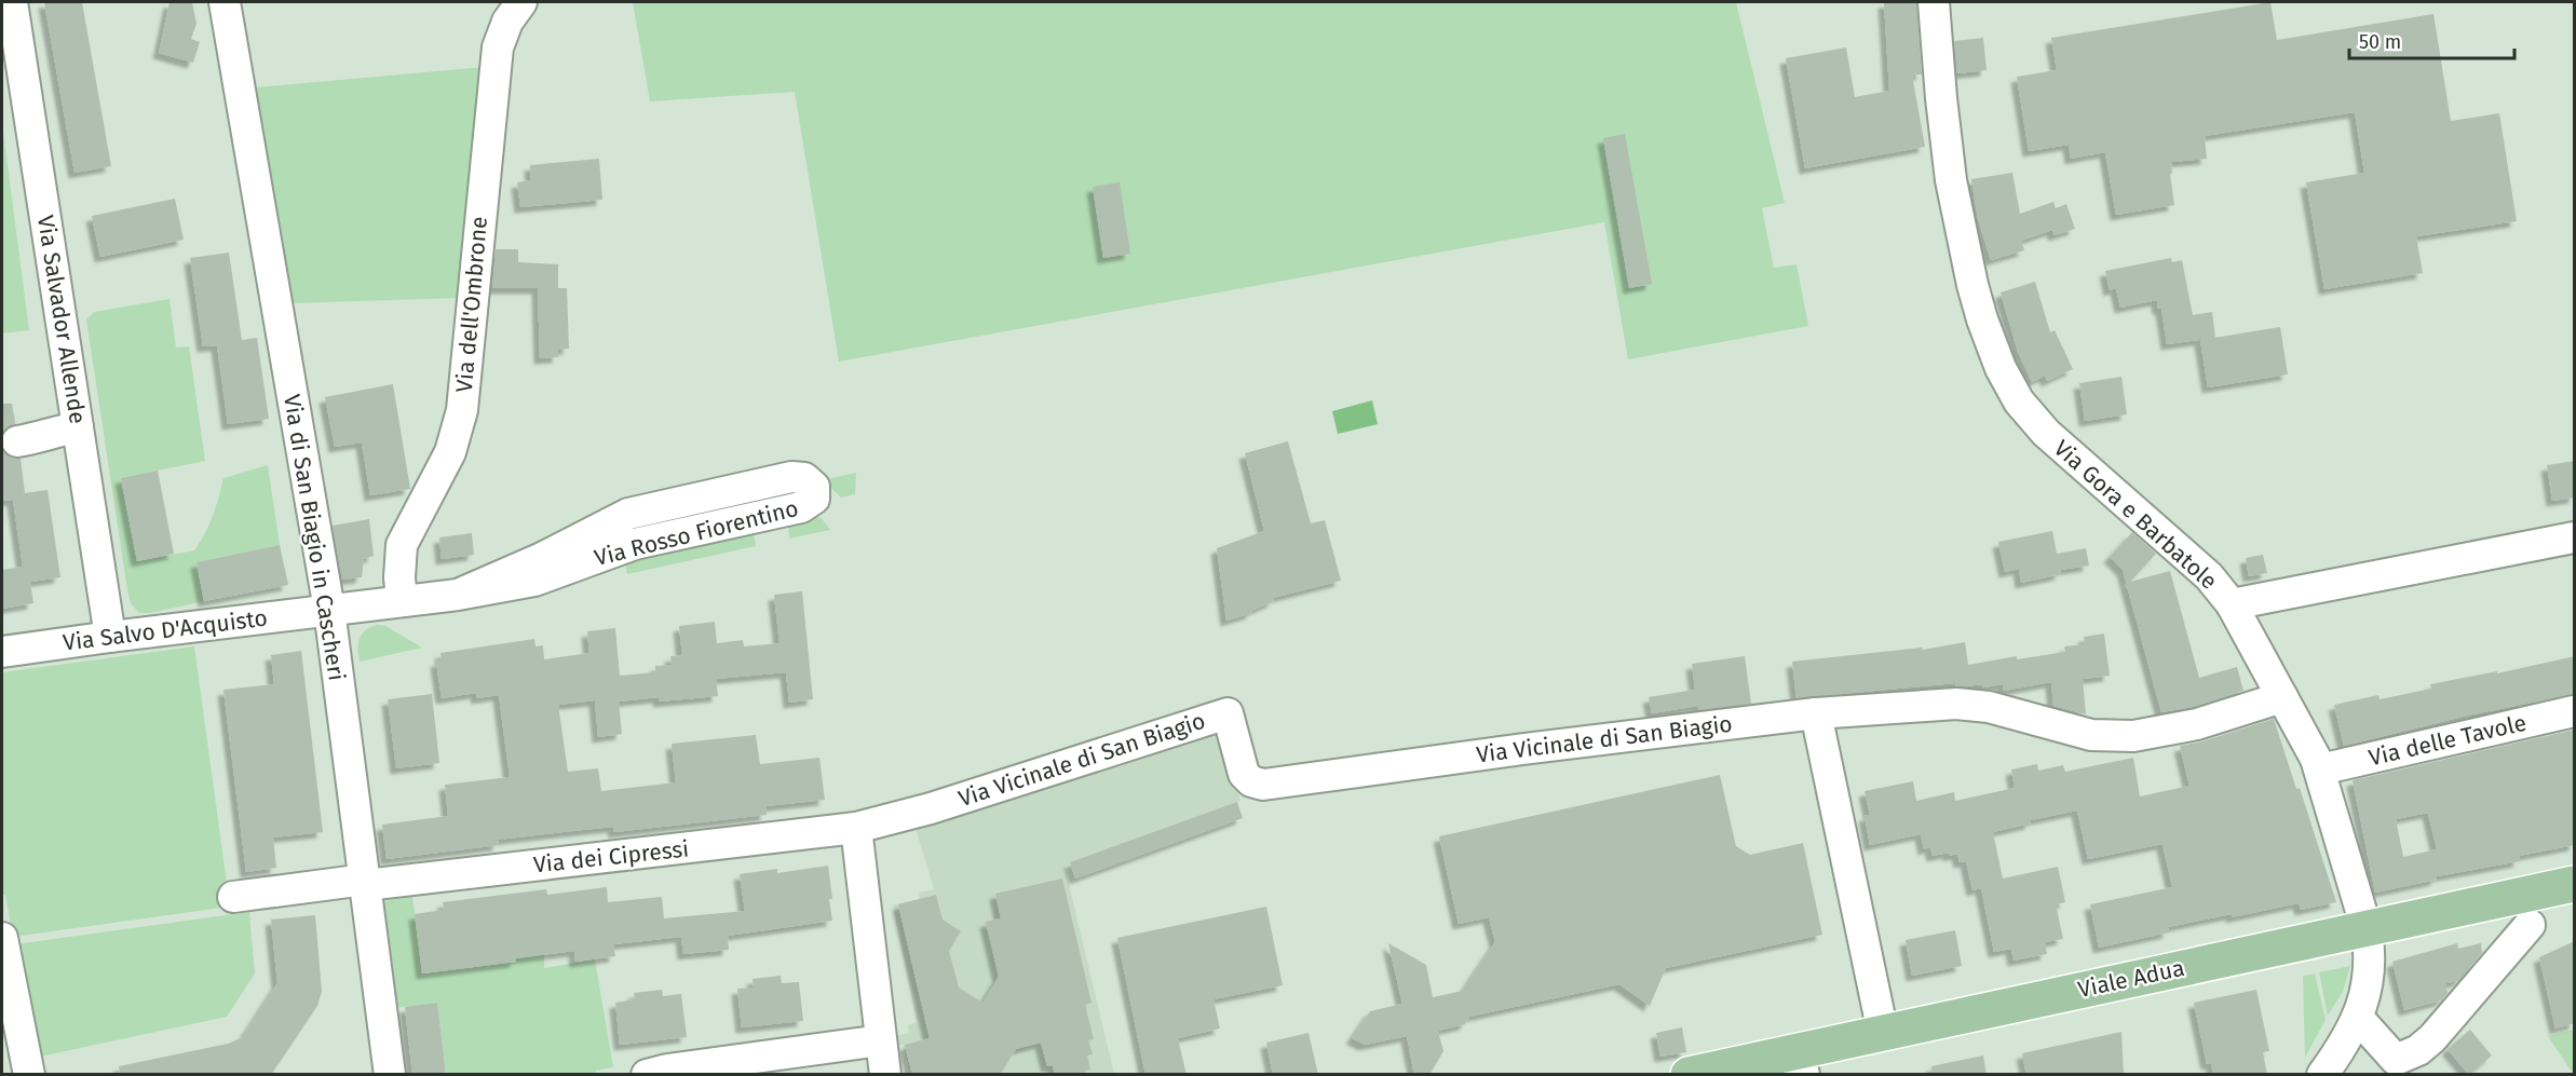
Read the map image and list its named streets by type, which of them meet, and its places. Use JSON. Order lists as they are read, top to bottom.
{
  "streets": {
    "main road": ["Viale Adua"],
    "street": [
      "Via dell'Ombrone",
      "Via Salvador Allende",
      "Via Gora e Barbatole",
      "Via Rosso Fiorentino",
      "Via di San Biagio in Cascheri",
      "Via Salvo D'Acquisto",
      "Via Vicinale di San Biagio",
      "Via delle Tavole",
      "Via dei Cipressi"
    ]
  },
  "crossings": [
    ["Via dell'Ombrone", "Via Rosso Fiorentino"],
    ["Via Salvador Allende", "Via Salvo D'Acquisto"],
    ["Via Gora e Barbatole", "Via Vicinale di San Biagio"],
    ["Via Gora e Barbatole", "Via delle Tavole"],
    ["Via Gora e Barbatole", "Viale Adua"],
    ["Via Rosso Fiorentino", "Via di San Biagio in Cascheri"],
    ["Via Rosso Fiorentino", "Via Salvo D'Acquisto"],
    ["Via di San Biagio in Cascheri", "Via Salvo D'Acquisto"],
    ["Via di San Biagio in Cascheri", "Via dei Cipressi"],
    ["Via Vicinale di San Biagio", "Via dei Cipressi"]
  ],
  "scale_bar": "50 m"
}
